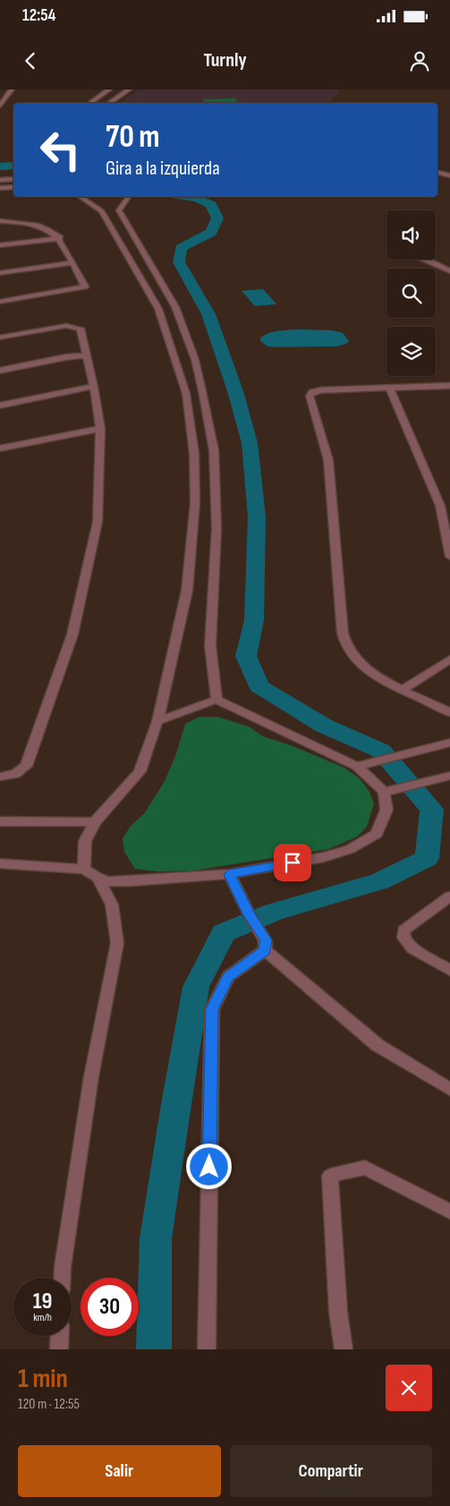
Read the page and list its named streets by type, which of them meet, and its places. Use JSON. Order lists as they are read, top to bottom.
{
  "page": {
    "status": "12:54",
    "header": "Turnly",
    "turn": ["70 m", "Gira a la izquierda"],
    "speed": "19 km/h",
    "limit": "30",
    "heading": ["1 min", "120 m · 12:55"],
    "buttons": ["Salir", "Compartir"]
  }
}
